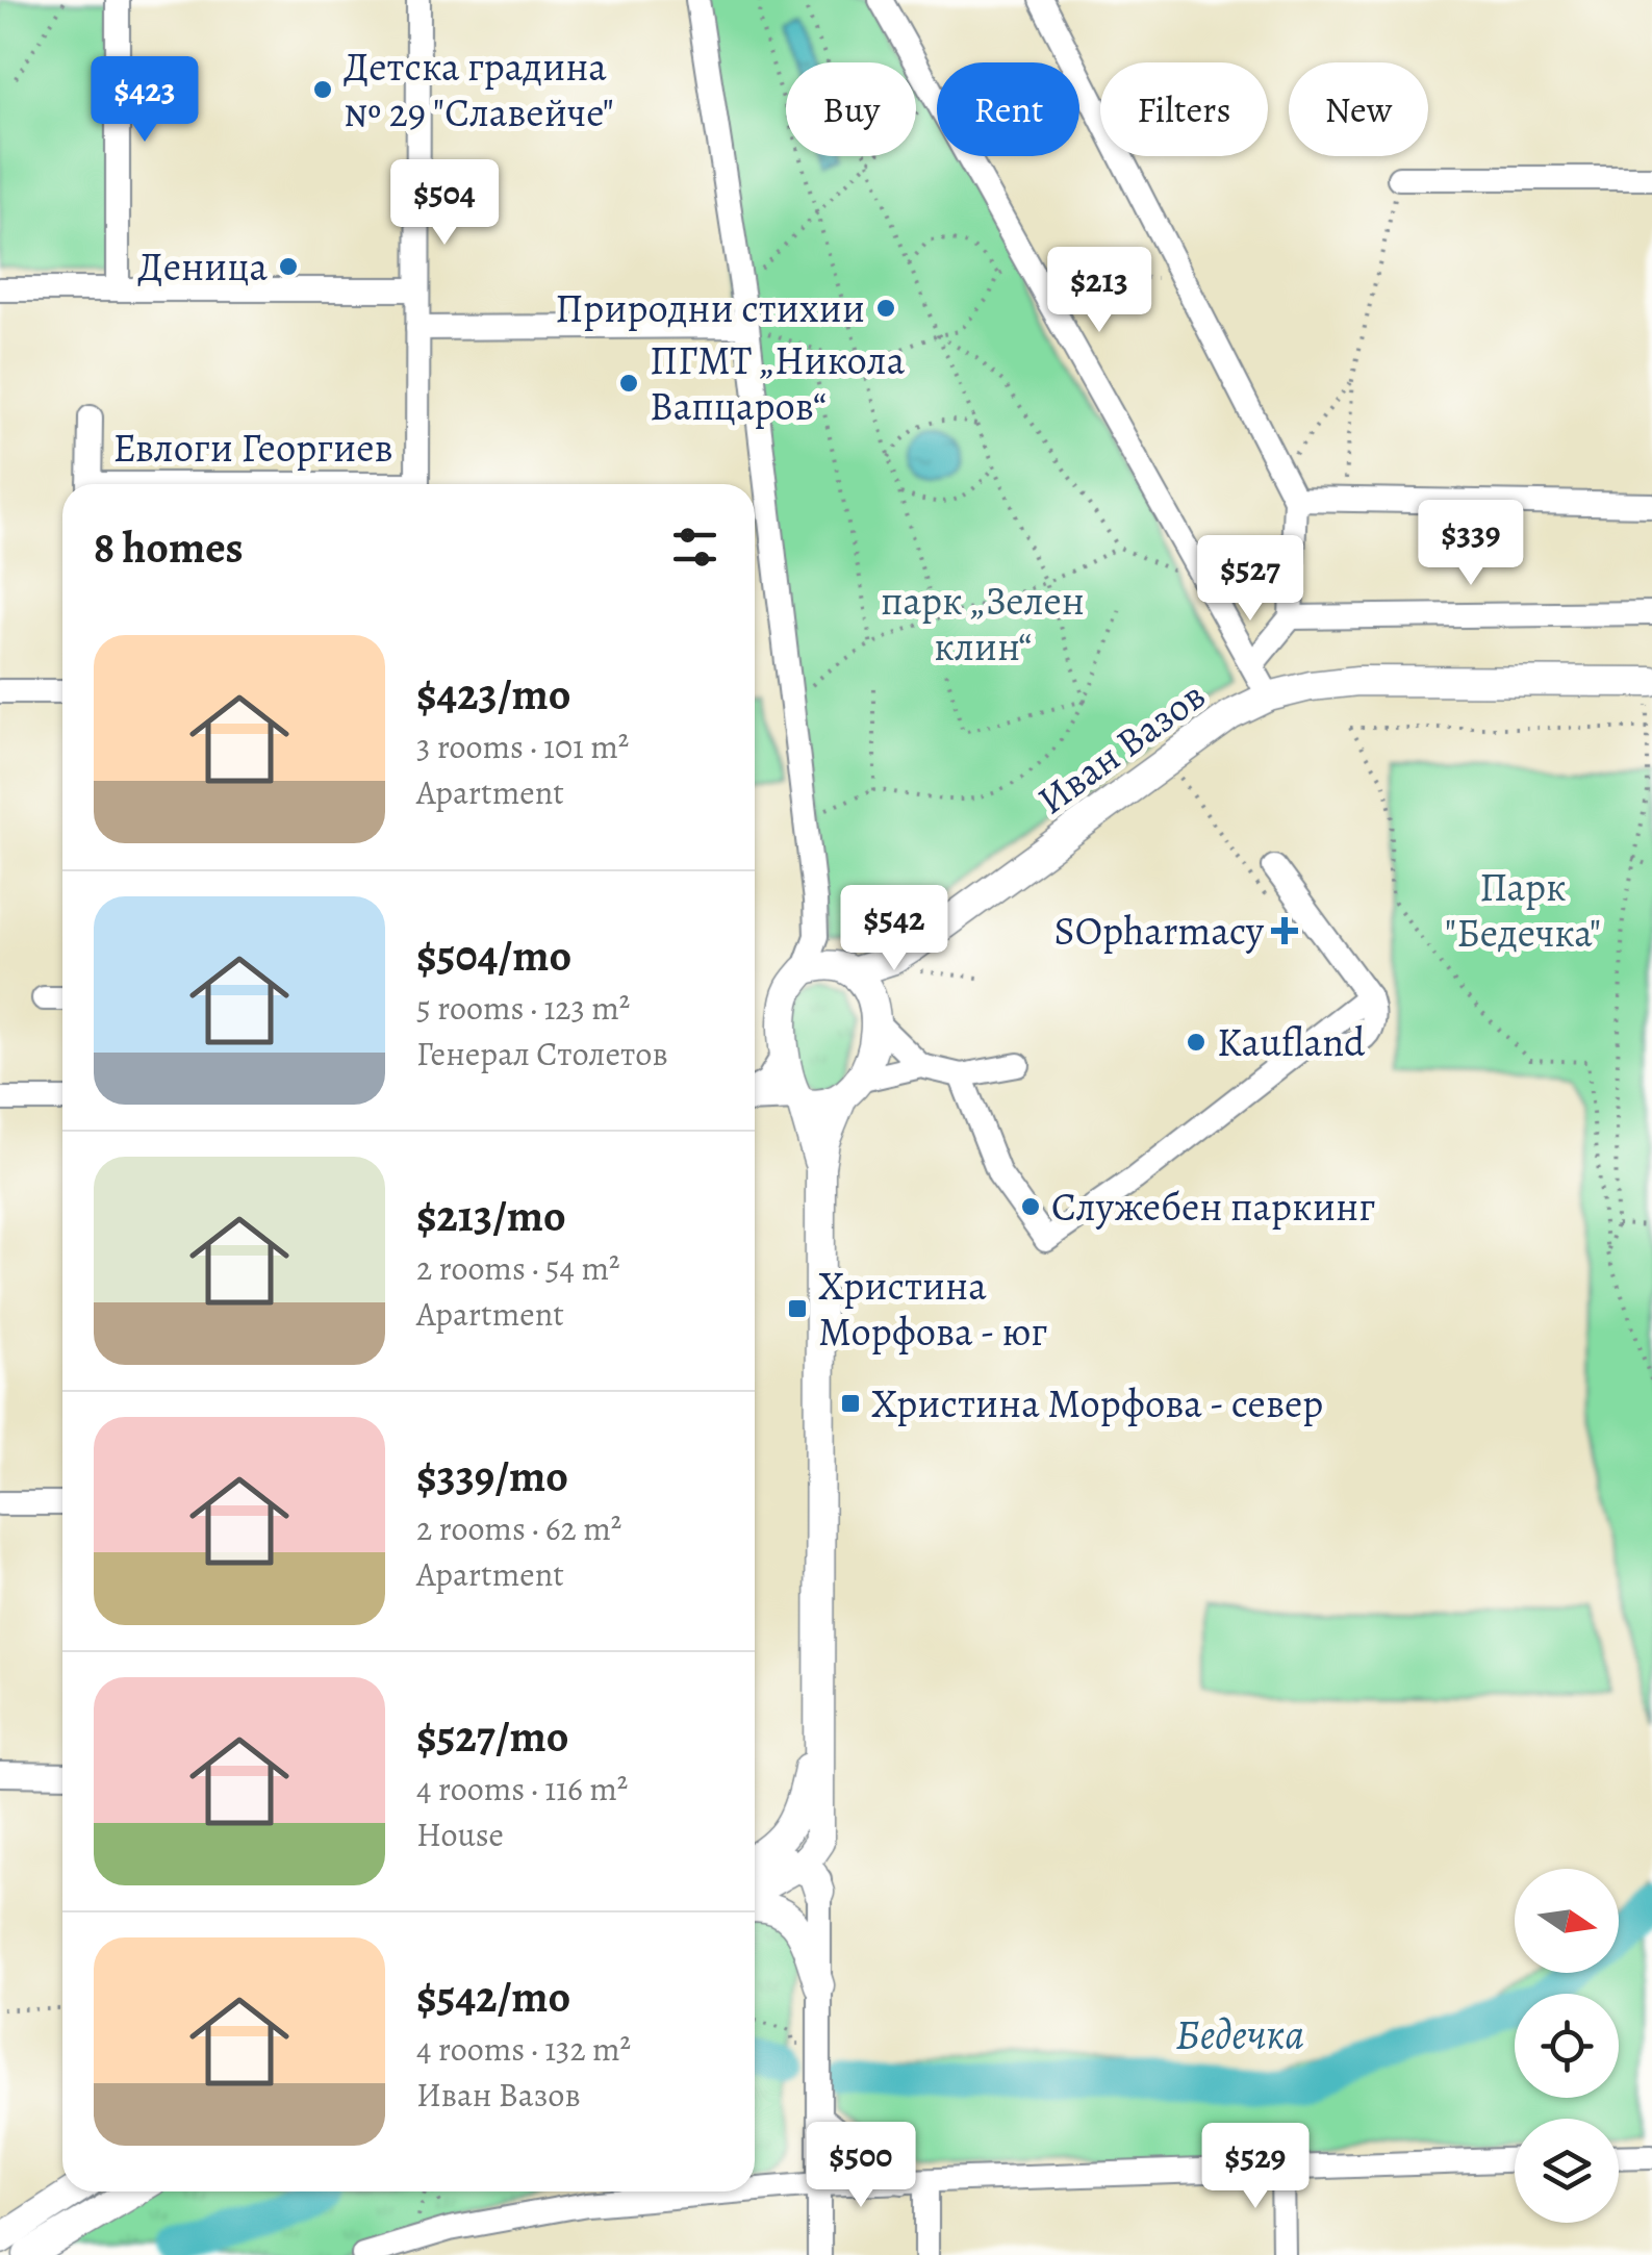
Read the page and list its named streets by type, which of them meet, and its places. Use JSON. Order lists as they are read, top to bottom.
{
  "streets": {
    "main road": ["Иван Вазов"]
  },
  "water": ["Бедечка"],
  "parks": ["парк „Зелен клин“", "Парк \"Бедечка\""],
  "places": {
    "other": [
      "Детска градина № 29 \"Славейче\"",
      "Деница",
      "Природни стихии",
      "ПГМТ „Никола Вапцаров“",
      "Kaufland",
      "Служебен паркинг"
    ],
    "health": ["SOpharmacy"],
    "transit": ["Христина Морфова - юг", "Христина Морфова - север"]
  },
  "north": "right",
  "page": {
    "price": [
      "$423",
      "$504",
      "$213",
      "$339",
      "$527",
      "$542",
      "$500",
      "$529"
    ],
    "chip": [
      "Buy",
      "Rent",
      "Filters",
      "New"
    ],
    "heading": "8 homes",
    "list": [
      {
        "name": "$423/mo",
        "note": "3 rooms · 101 m² · Apartment"
      },
      {
        "name": "$504/mo",
        "note": "5 rooms · 123 m² · Генерал Столетов"
      },
      {
        "name": "$213/mo",
        "note": "2 rooms · 54 m² · Apartment"
      },
      {
        "name": "$339/mo",
        "note": "2 rooms · 62 m² · Apartment"
      },
      {
        "name": "$527/mo",
        "note": "4 rooms · 116 m² · House"
      },
      {
        "name": "$542/mo",
        "note": "4 rooms · 132 m² · Иван Вазов"
      }
    ]
  }
}
